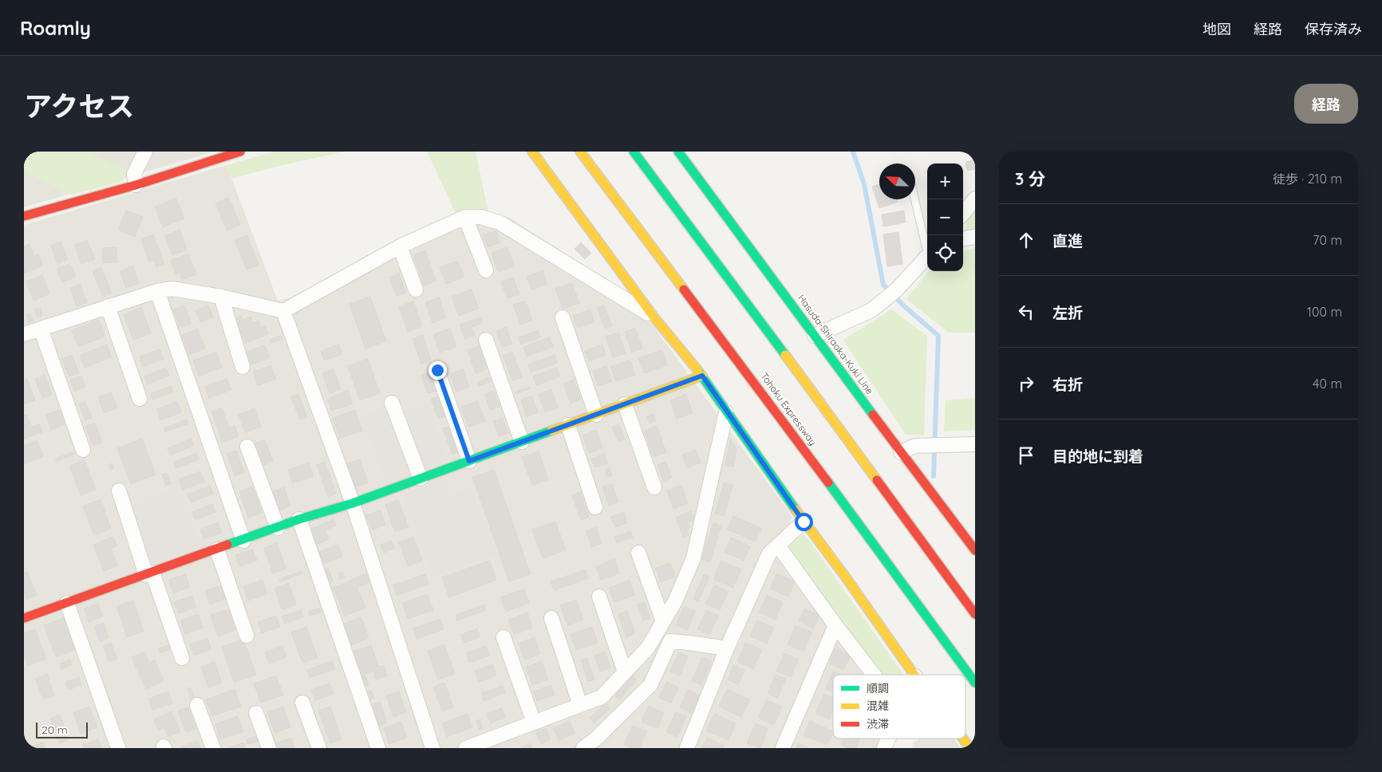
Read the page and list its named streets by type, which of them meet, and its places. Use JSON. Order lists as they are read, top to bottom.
{
  "streets": {
    "main road": ["Hasuda-Shiraoka-Kuki Line", "Tohoku Expressway"]
  },
  "legend": ["順調", "混雑", "渋滞"],
  "scale_bar": "20 m",
  "north": "top left",
  "page": {
    "header": "Roamly",
    "nav": ["地図", "経路", "保存済み"],
    "title": "アクセス",
    "buttons": "経路",
    "heading": ["3 分", "徒歩 · 210 m"],
    "map_buttons": ["+", "−"],
    "list": [
      ["直進", "70 m"],
      ["左折", "100 m"],
      ["右折", "40 m"],
      "目的地に到着"
    ],
    "scale": "20 m"
  }
}
